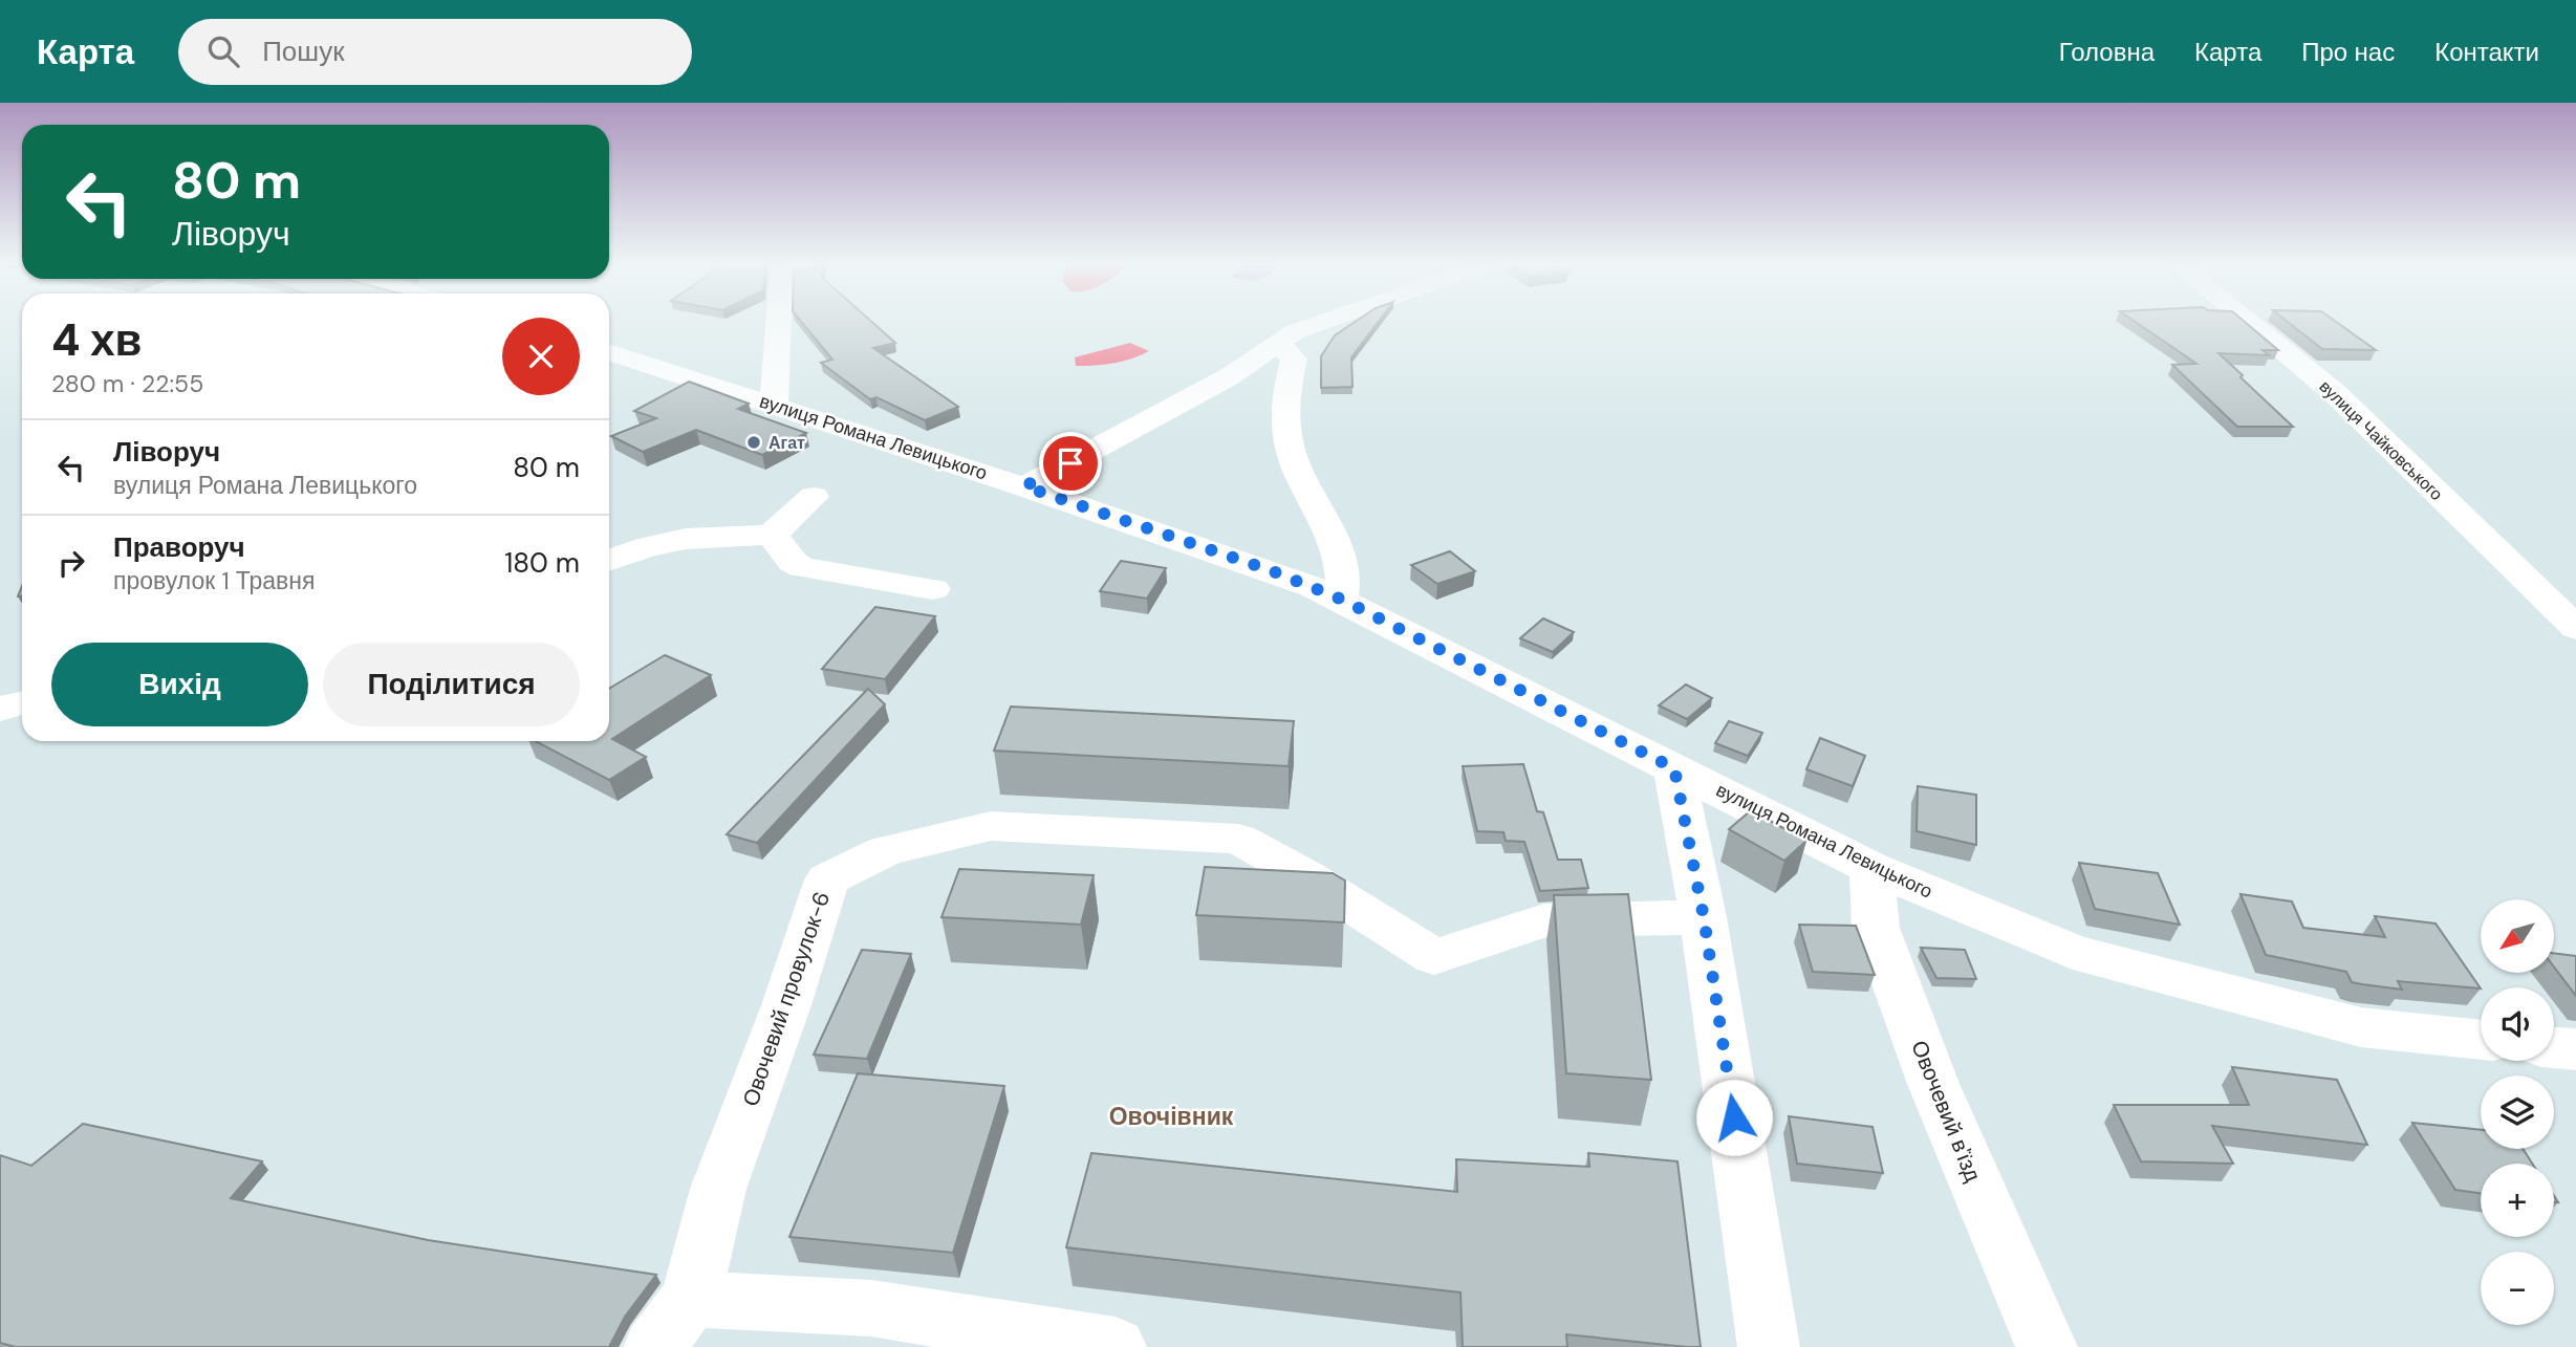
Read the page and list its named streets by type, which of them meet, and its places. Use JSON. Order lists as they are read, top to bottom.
{
  "streets": {
    "street": [
      "вулиця Романа Левицького",
      "вулиця Чайковського",
      "Овочевий провулок-6",
      "Овочевий в'їзд"
    ]
  },
  "crossings": [
    ["вулиця Романа Левицького", "Овочевий в'їзд"]
  ],
  "districts": ["Овочівник"],
  "places": ["Агат"],
  "north": "bottom left",
  "page": {
    "header": "Карта",
    "search": "Пошук",
    "nav": [
      "Головна",
      "Карта",
      "Про нас",
      "Контакти"
    ],
    "turn": ["80 m", "Ліворуч"],
    "heading": ["4 хв", "280 m · 22:55"],
    "list": [
      {
        "name": "Ліворуч",
        "note": "вулиця Романа Левицького",
        "value": "80 m"
      },
      {
        "name": "Праворуч",
        "note": "провулок 1 Травня",
        "value": "180 m"
      }
    ],
    "buttons": ["Вихід", "Поділитися"],
    "map_buttons": ["+", "−"]
  }
}
